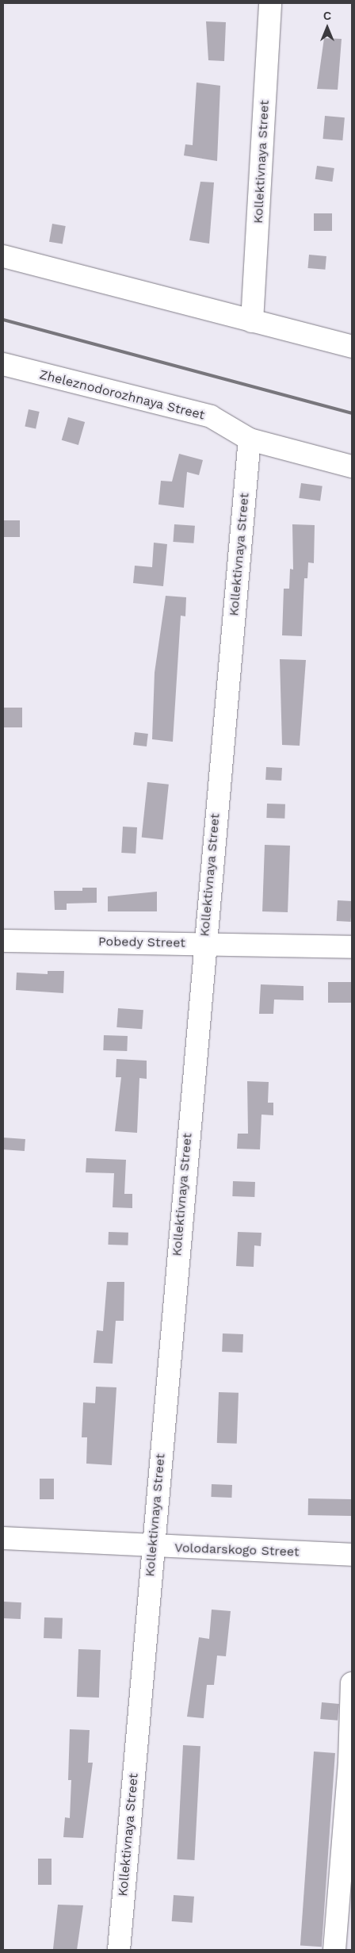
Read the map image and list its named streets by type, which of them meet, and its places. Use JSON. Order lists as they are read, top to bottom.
{
  "streets": {
    "street": [
      "Kollektivnaya Street",
      "Zheleznodorozhnaya Street",
      "Pobedy Street",
      "Volodarskogo Street"
    ]
  },
  "crossings": [
    ["Kollektivnaya Street", "Zheleznodorozhnaya Street"],
    ["Kollektivnaya Street", "Pobedy Street"],
    ["Kollektivnaya Street", "Volodarskogo Street"]
  ],
  "north": "top"
}
